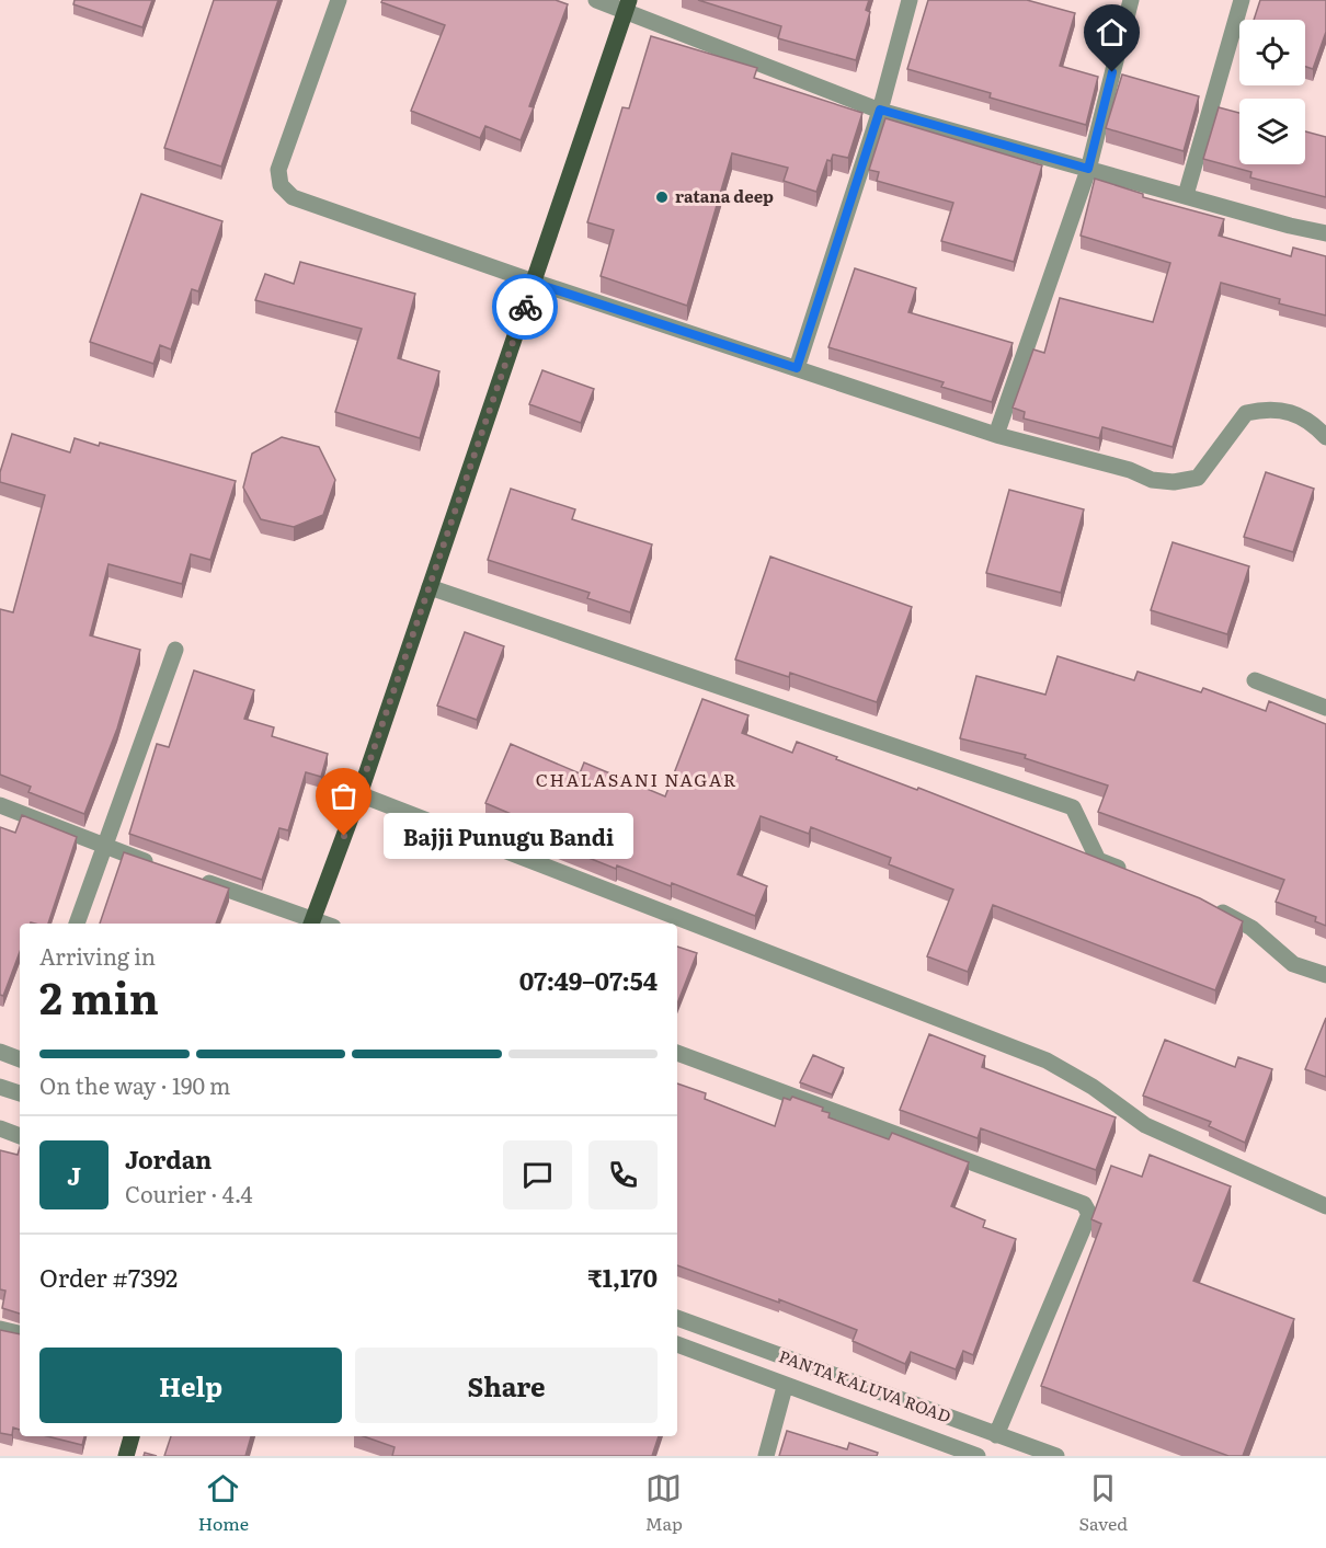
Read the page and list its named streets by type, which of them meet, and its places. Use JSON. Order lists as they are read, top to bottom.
{
  "streets": {
    "street": ["PANTA KALUVA ROAD"]
  },
  "districts": ["CHALASANI NAGAR"],
  "places": ["ratana deep", "Bajji Punugu Bandi"],
  "page": {
    "bubble": "Bajji Punugu Bandi",
    "heading": ["2 min", "Arriving in", "07:49–07:54"],
    "panel": [
      "Jordan",
      "Courier · 4.4",
      "Order #7392",
      "₹1,170"
    ],
    "bar": "On the way · 190 m",
    "round": "J",
    "buttons": ["Help", "Share"],
    "tabs": ["Home", "Map", "Saved"]
  }
}
